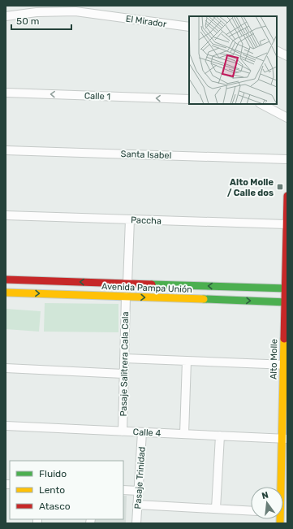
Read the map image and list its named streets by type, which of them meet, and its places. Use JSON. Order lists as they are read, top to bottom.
{
  "streets": {
    "street": [
      "El Mirador",
      "Calle 1",
      "Santa Isabel",
      "Paccha",
      "Avenida Pampa Unión",
      "Alto Molle",
      "Pasaje Salitrera Cala Cala",
      "Calle 4",
      "Pasaje Trinidad"
    ]
  },
  "crossings": [
    ["Paccha", "Alto Molle"],
    ["Avenida Pampa Unión", "Alto Molle"],
    ["Avenida Pampa Unión", "Pasaje Salitrera Cala Cala"],
    ["Alto Molle", "Calle 4"],
    ["Pasaje Salitrera Cala Cala", "Calle 4"],
    ["Calle 4", "Pasaje Trinidad"]
  ],
  "one_way": ["Calle 1"],
  "places": {
    "transit": ["Alto Molle / Calle dos"]
  },
  "legend": ["Fluido", "Lento", "Atasco"],
  "scale_bar": "50 m",
  "north": "top"
}
